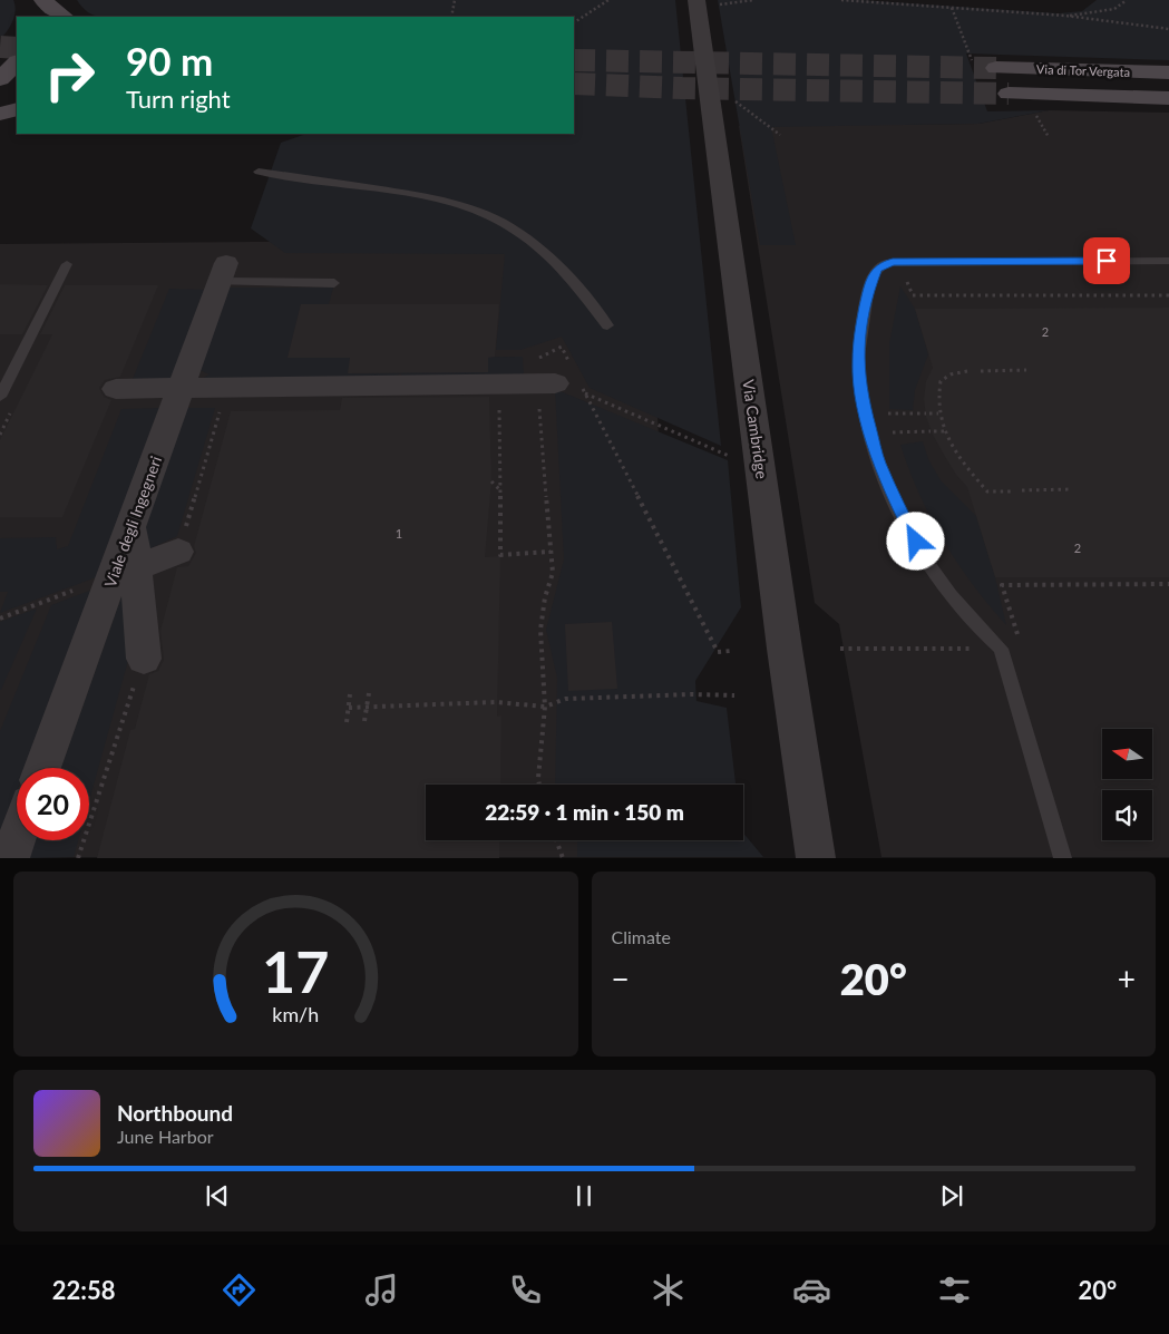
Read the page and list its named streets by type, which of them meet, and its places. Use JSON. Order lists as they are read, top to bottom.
{
  "streets": {
    "main road": ["Via di Tor Vergata"],
    "street": ["Via Cambridge", "Viale degli Ingegneri"]
  },
  "house_numbers": ["2", "1", "2"],
  "north": "left",
  "page": {
    "turn": ["90 m", "Turn right"],
    "limit": "20",
    "trip": "22:59 · 1 min · 150 m",
    "tile": "Climate",
    "heat": ["−", "20°", "+"],
    "song": ["Northbound", "June Harbor"],
    "tabs": ["22:58", "20°"],
    "gauge": ["17", "km/h"]
  }
}
